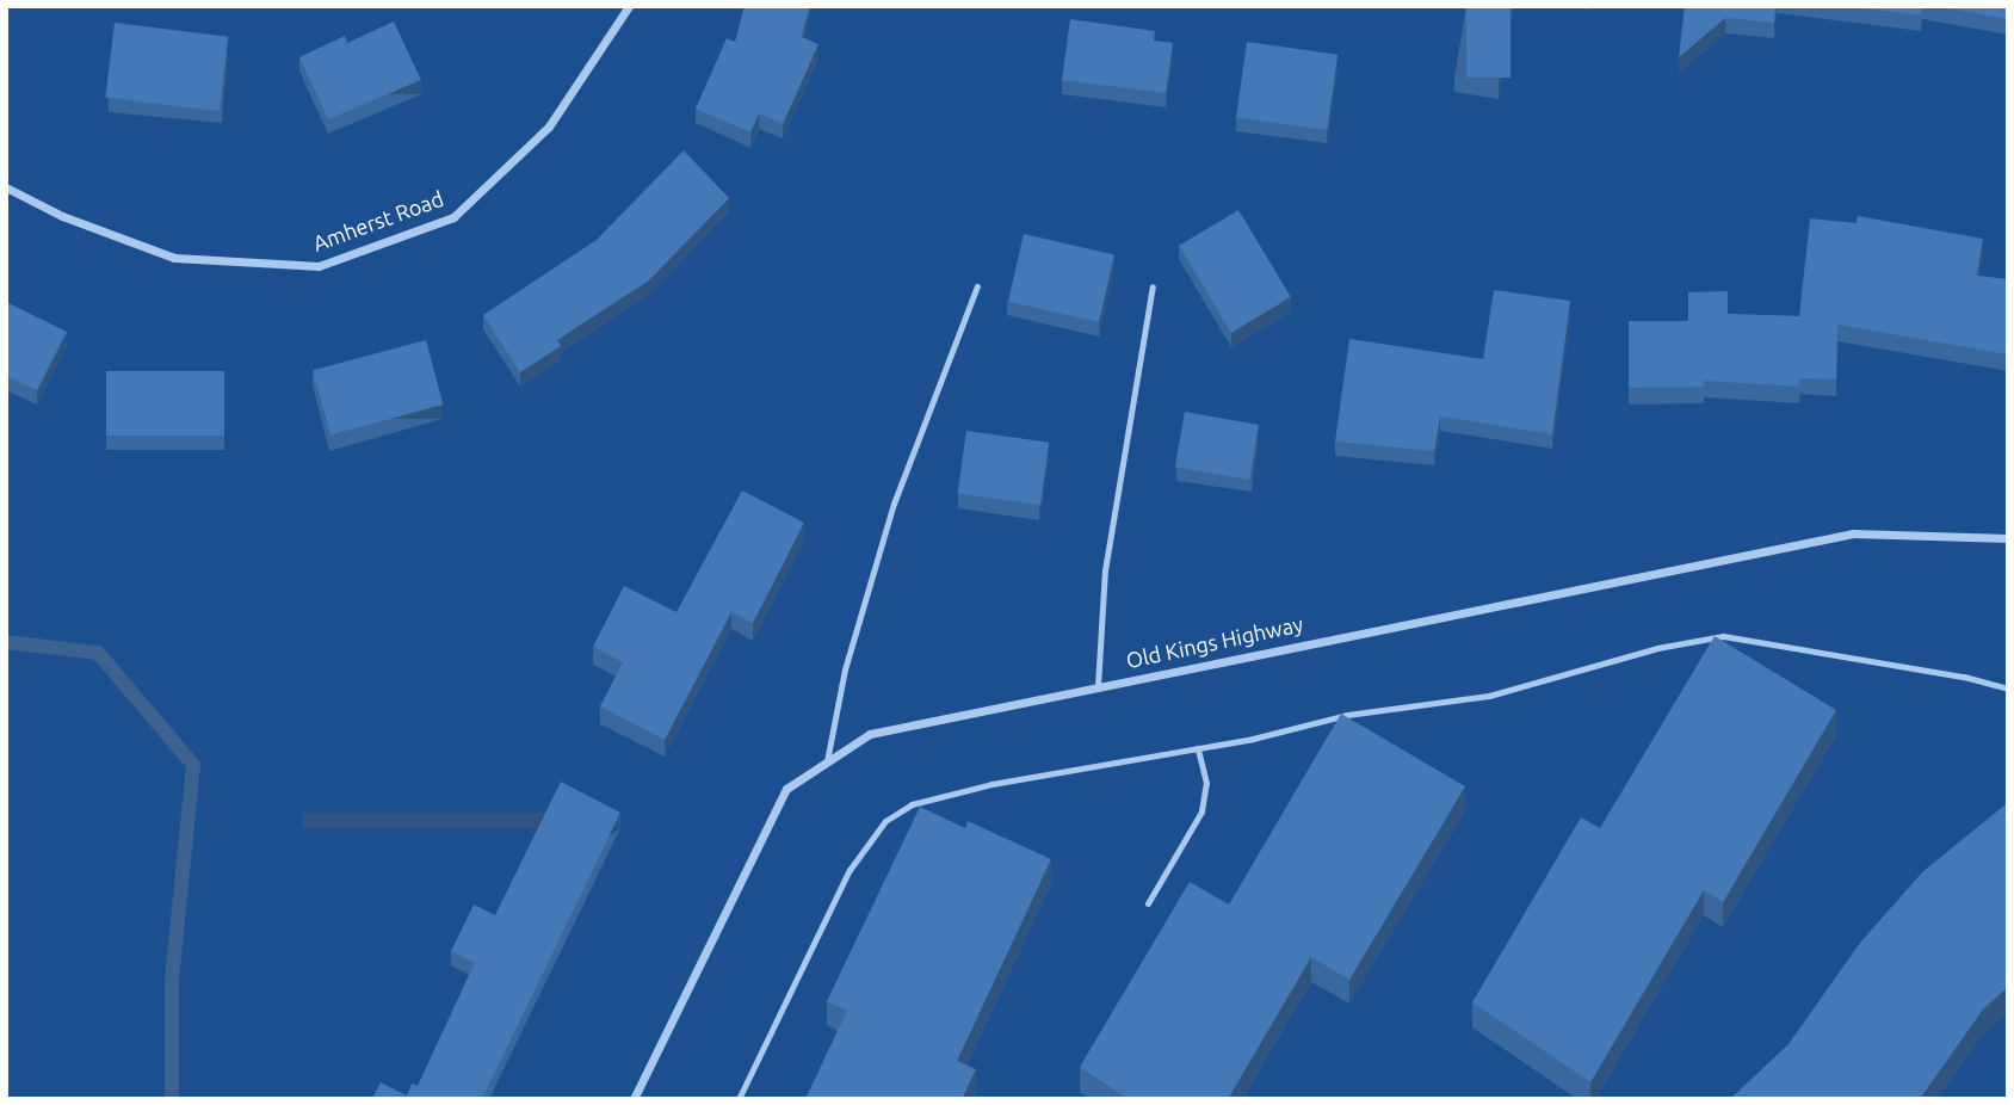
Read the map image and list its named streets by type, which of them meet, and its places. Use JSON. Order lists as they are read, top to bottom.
{
  "streets": {
    "street": ["Amherst Road", "Old Kings Highway"]
  }
}
